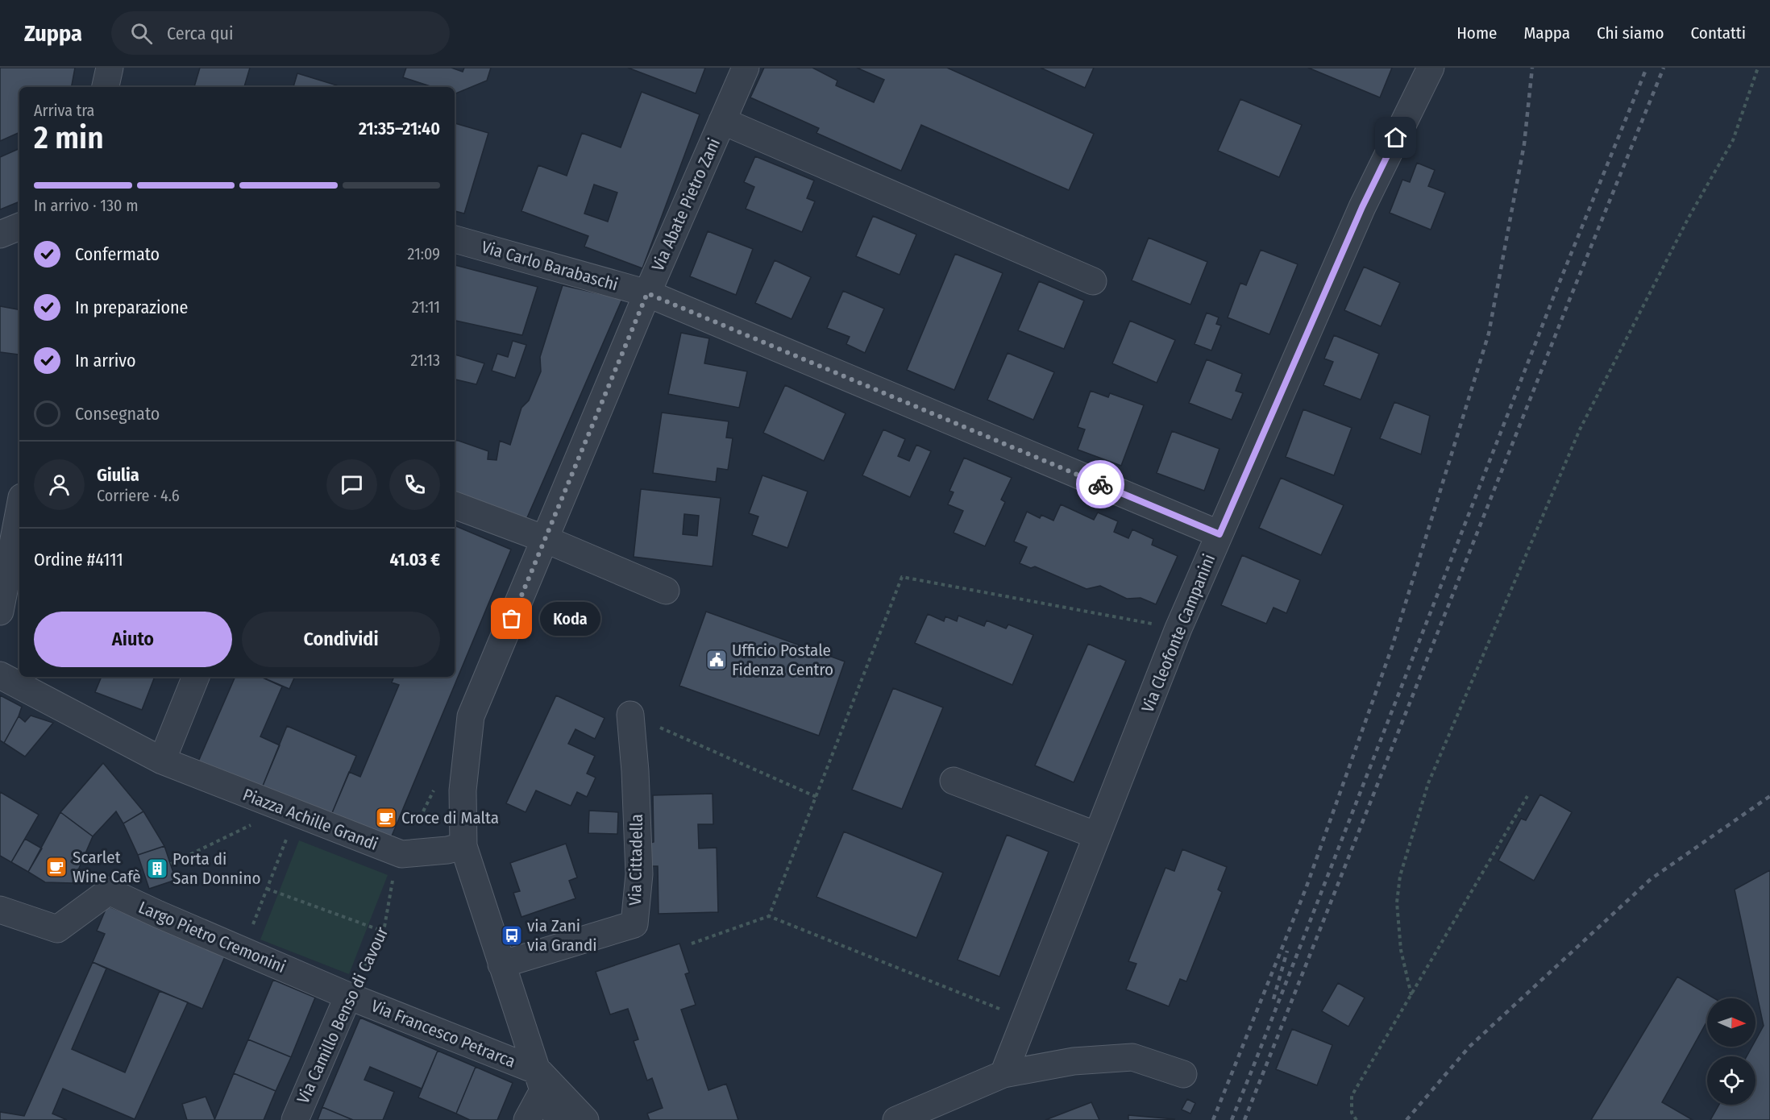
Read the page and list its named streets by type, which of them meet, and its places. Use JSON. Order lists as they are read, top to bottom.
{
  "streets": {
    "street": [
      "Via Abate Pietro Zani",
      "Via Carlo Barabaschi",
      "Via Cleofonte Campanini",
      "Piazza Achille Grandi",
      "Via Cittadella",
      "Largo Pietro Cremonini",
      "Via Camillo Benso di Cavour",
      "Via Francesco Petrarca"
    ]
  },
  "crossings": [
    ["Via Abate Pietro Zani", "Via Carlo Barabaschi"],
    ["Via Abate Pietro Zani", "Piazza Achille Grandi"],
    ["Via Abate Pietro Zani", "Via Cittadella"],
    ["Via Abate Pietro Zani", "Via Francesco Petrarca"],
    ["Via Carlo Barabaschi", "Via Cleofonte Campanini"],
    ["Piazza Achille Grandi", "Via Camillo Benso di Cavour"],
    ["Largo Pietro Cremonini", "Via Camillo Benso di Cavour"],
    ["Largo Pietro Cremonini", "Via Francesco Petrarca"],
    ["Via Camillo Benso di Cavour", "Via Francesco Petrarca"]
  ],
  "places": {
    "other": ["Koda"],
    "public building": ["Ufficio Postale Fidenza Centro"],
    "cafe": ["Croce di Malta", "Scarlet Wine Cafè"],
    "building": ["Porta di San Donnino"],
    "bus stop": ["via Zani via Grandi"]
  },
  "north": "right",
  "page": {
    "header": "Zuppa",
    "search": "Cerca qui",
    "nav": [
      "Home",
      "Mappa",
      "Chi siamo",
      "Contatti"
    ],
    "heading": ["2 min", "Arriva tra", "21:35–21:40"],
    "panel": [
      "Giulia",
      "Corriere · 4.6",
      "Ordine #4111",
      "41.03 €"
    ],
    "bar": "In arrivo · 130 m",
    "list": [
      ["Confermato", "21:09"],
      ["In preparazione", "21:11"],
      ["In arrivo", "21:13"],
      "Consegnato"
    ],
    "bubble": "Koda",
    "buttons": ["Aiuto", "Condividi"]
  }
}
